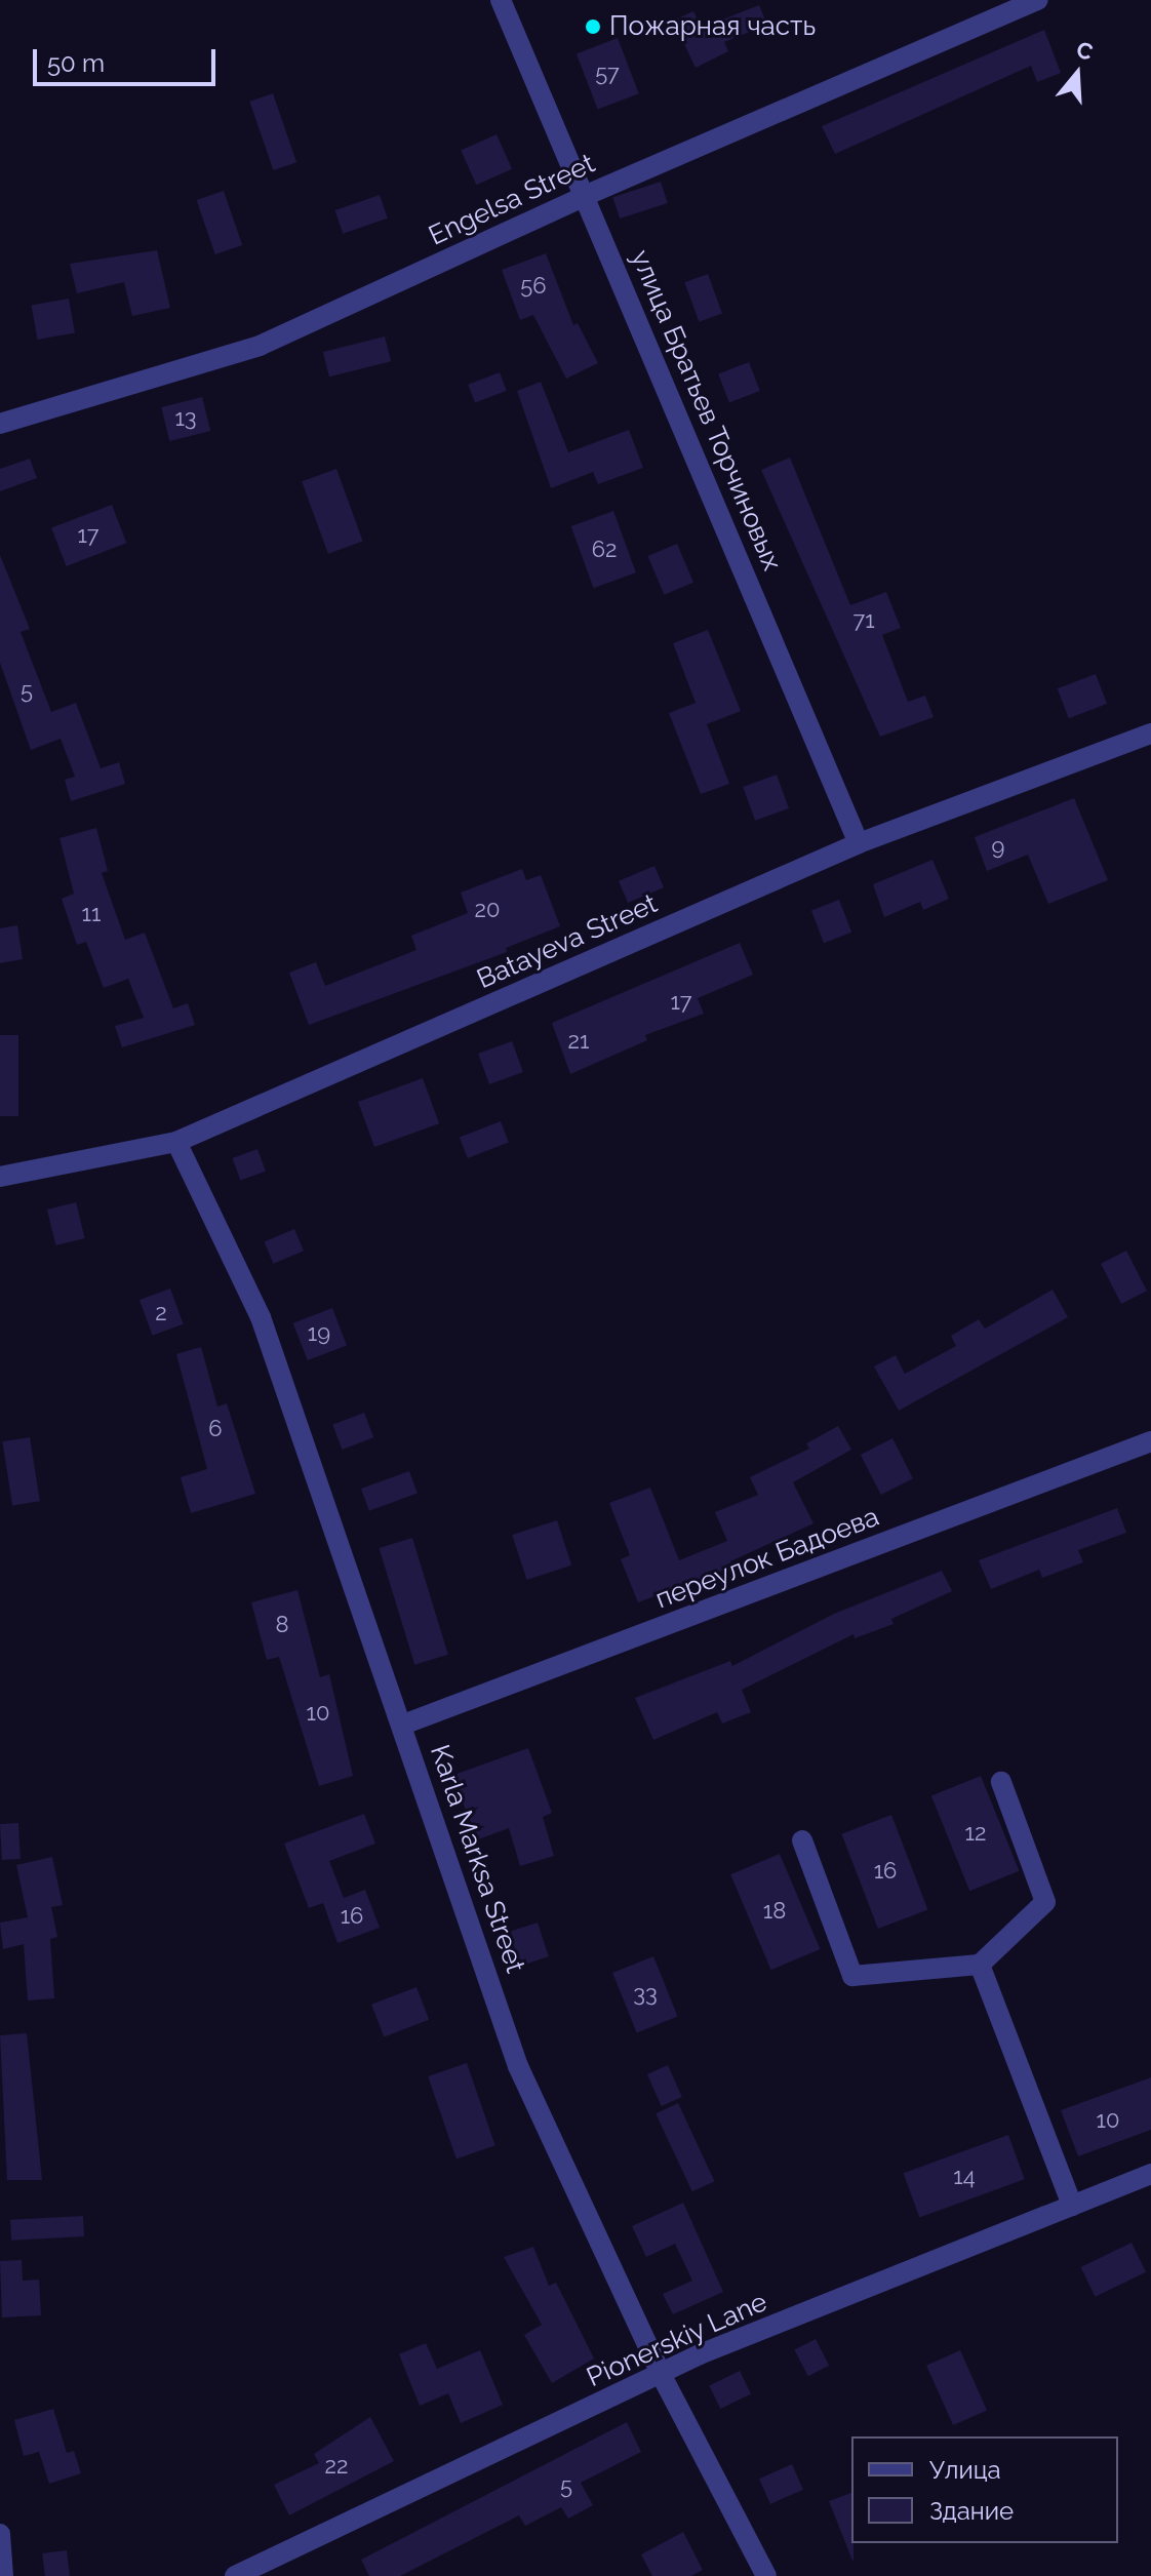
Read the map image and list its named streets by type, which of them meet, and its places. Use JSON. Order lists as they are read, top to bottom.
{
  "streets": {
    "street": [
      "Engelsa Street",
      "улица Братьев Торчиновых",
      "Batayeva Street",
      "переулок Бадоева",
      "Karla Marksa Street",
      "Pionerskiy Lane"
    ]
  },
  "crossings": [
    ["Engelsa Street", "улица Братьев Торчиновых"],
    ["улица Братьев Торчиновых", "Batayeva Street"],
    ["Batayeva Street", "Karla Marksa Street"],
    ["переулок Бадоева", "Karla Marksa Street"],
    ["Karla Marksa Street", "Pionerskiy Lane"]
  ],
  "places": ["Пожарная часть"],
  "house_numbers": [
    "57",
    "56",
    "13",
    "17",
    "62",
    "71",
    "5",
    "9",
    "20",
    "11",
    "17",
    "21",
    "2",
    "19",
    "6",
    "8",
    "10",
    "12",
    "16",
    "18",
    "16",
    "33",
    "10",
    "14",
    "22",
    "5"
  ],
  "legend": ["Улица", "Здание"],
  "scale_bar": "50 m",
  "north": "top"
}
